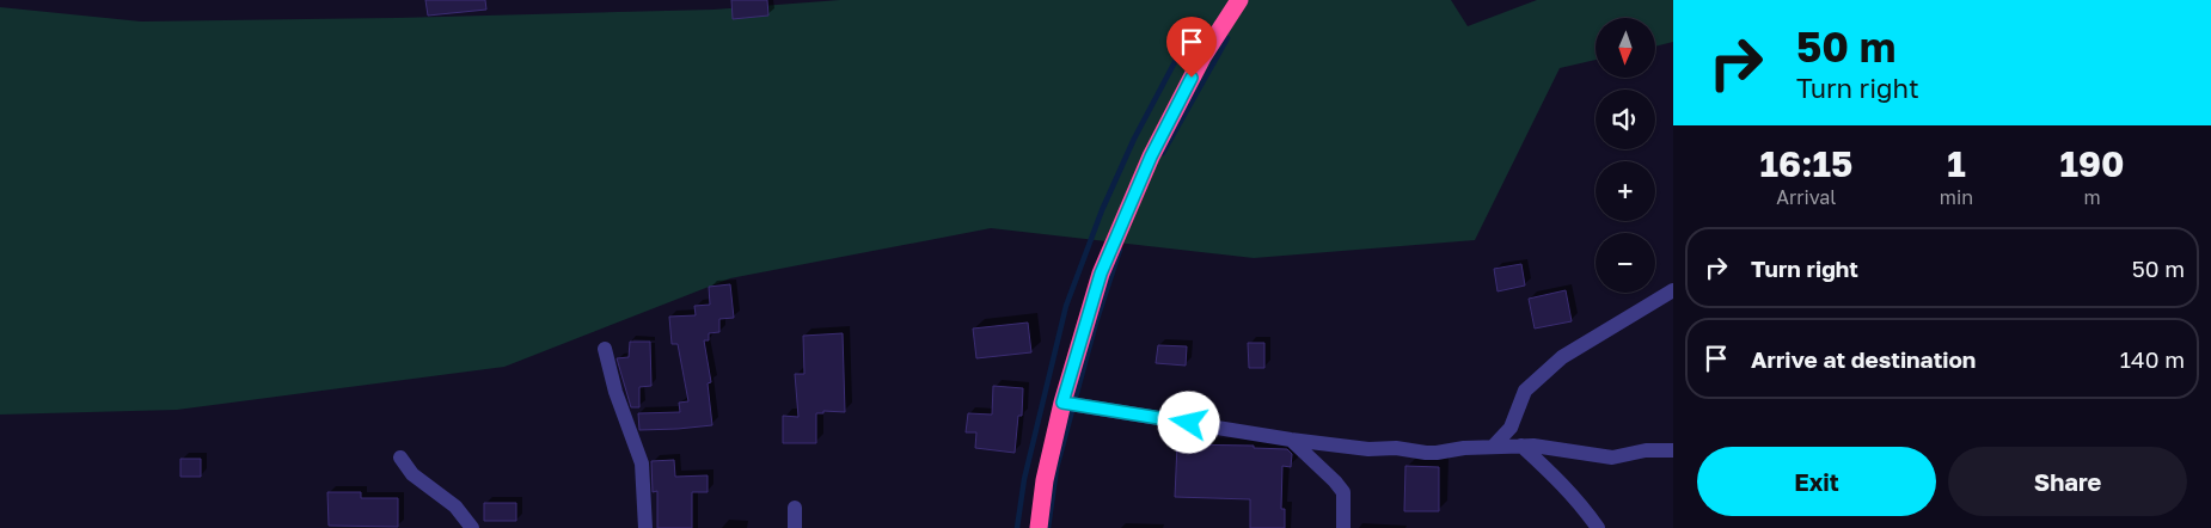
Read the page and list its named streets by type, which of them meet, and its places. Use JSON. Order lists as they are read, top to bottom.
{
  "north": "bottom",
  "page": {
    "turn": ["50 m", "Turn right"],
    "map_buttons": ["+", "−"],
    "eta": [
      "16:15",
      "Arrival",
      "1",
      "min",
      "190",
      "m"
    ],
    "list": [
      {
        "name": "Turn right",
        "value": "50 m"
      },
      {
        "name": "Arrive at destination",
        "value": "140 m"
      }
    ],
    "buttons": ["Exit", "Share"]
  }
}
